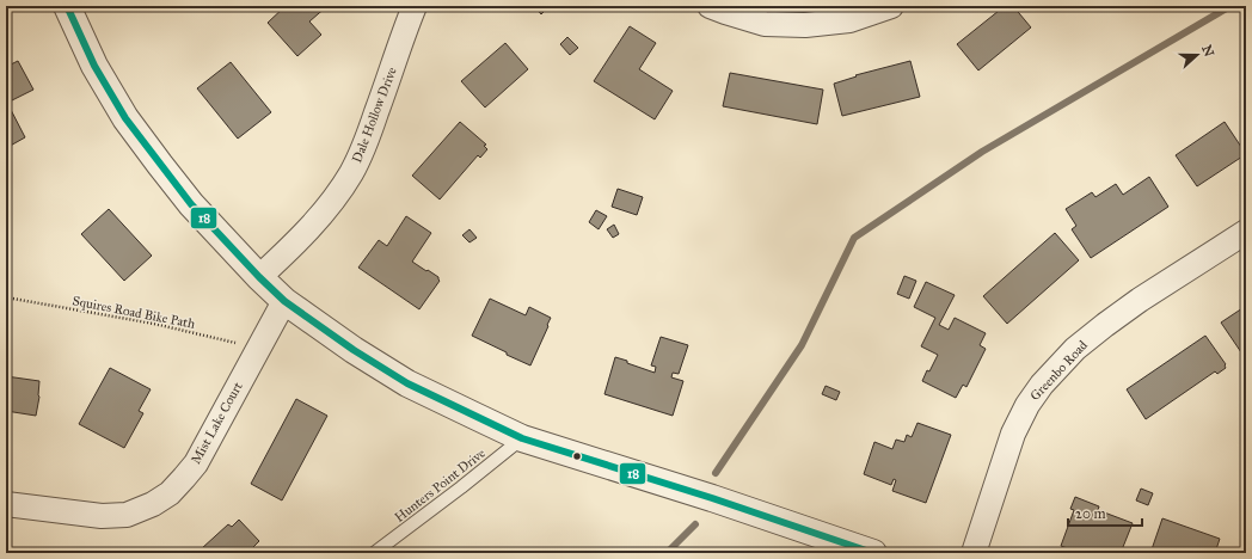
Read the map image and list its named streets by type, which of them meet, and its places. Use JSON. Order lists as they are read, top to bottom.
{
  "streets": {
    "street": ["Dale Hollow Drive", "Greenbo Road", "Mist Lake Court"],
    "lane": ["Hunters Point Drive"],
    "path": ["Squires Road Bike Path"]
  },
  "crossings": [
    ["Squires Road Bike Path", "Mist Lake Court"]
  ],
  "lines": ["transit line 18"],
  "scale_bar": "20 m",
  "north": "right"
}
